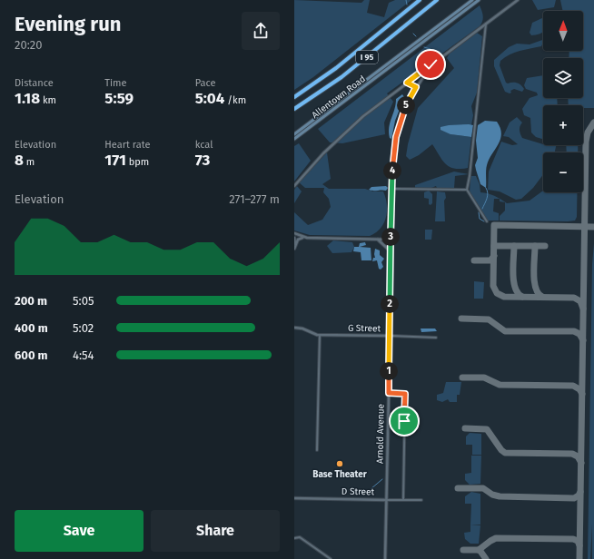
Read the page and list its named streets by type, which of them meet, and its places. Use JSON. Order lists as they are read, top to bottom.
{
  "streets": {
    "highway": ["I 95"],
    "main road": ["Allentown Road"],
    "street": ["G Street", "Arnold Avenue", "D Street"]
  },
  "crossings": [
    ["G Street", "Arnold Avenue"],
    ["Arnold Avenue", "D Street"]
  ],
  "places": ["Base Theater"],
  "north": "top",
  "page": {
    "heading": ["Evening run", "20:20"],
    "map_buttons": ["+", "−"],
    "stats": [
      ["Distance", "1.18 km"],
      ["Time", "5:59"],
      ["Pace", "5:04 /km"],
      ["Elevation", "8 m"],
      ["Heart rate", "171 bpm"],
      ["kcal", "73"]
    ],
    "pins": [
      "5",
      "4",
      "3",
      "2",
      "1"
    ],
    "chart": ["Elevation", "271–277 m"],
    "list": [
      {
        "name": "200 m",
        "note": "5:05"
      },
      {
        "name": "400 m",
        "note": "5:02"
      },
      {
        "name": "600 m",
        "note": "4:54"
      }
    ],
    "buttons": ["Save", "Share"]
  }
}
